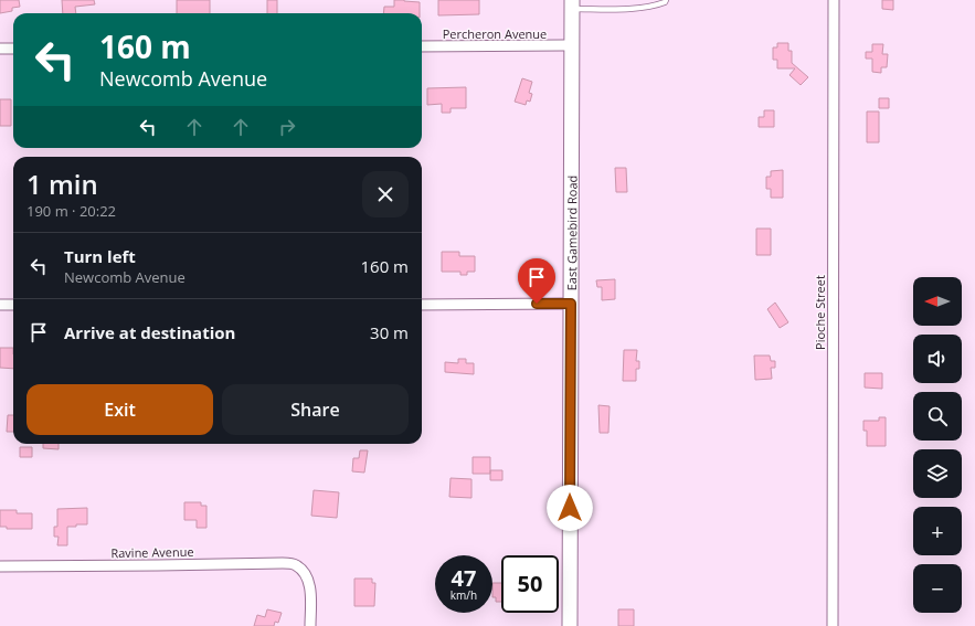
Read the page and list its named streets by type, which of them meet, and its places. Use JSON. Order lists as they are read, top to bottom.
{
  "streets": {
    "main road": ["East Gamebird Road"],
    "street": ["Percheron Avenue", "Pioche Street", "Ravine Avenue"]
  },
  "crossings": [
    ["Percheron Avenue", "East Gamebird Road"]
  ],
  "north": "left",
  "page": {
    "turn": ["160 m", "Newcomb Avenue"],
    "heading": ["1 min", "190 m · 20:22"],
    "list": [
      {
        "name": "Turn left",
        "note": "Newcomb Avenue",
        "value": "160 m"
      },
      {
        "name": "Arrive at destination",
        "value": "30 m"
      }
    ],
    "map_buttons": ["+", "−"],
    "buttons": ["Exit", "Share"],
    "speed": "47 km/h",
    "limit": "50"
  }
}
